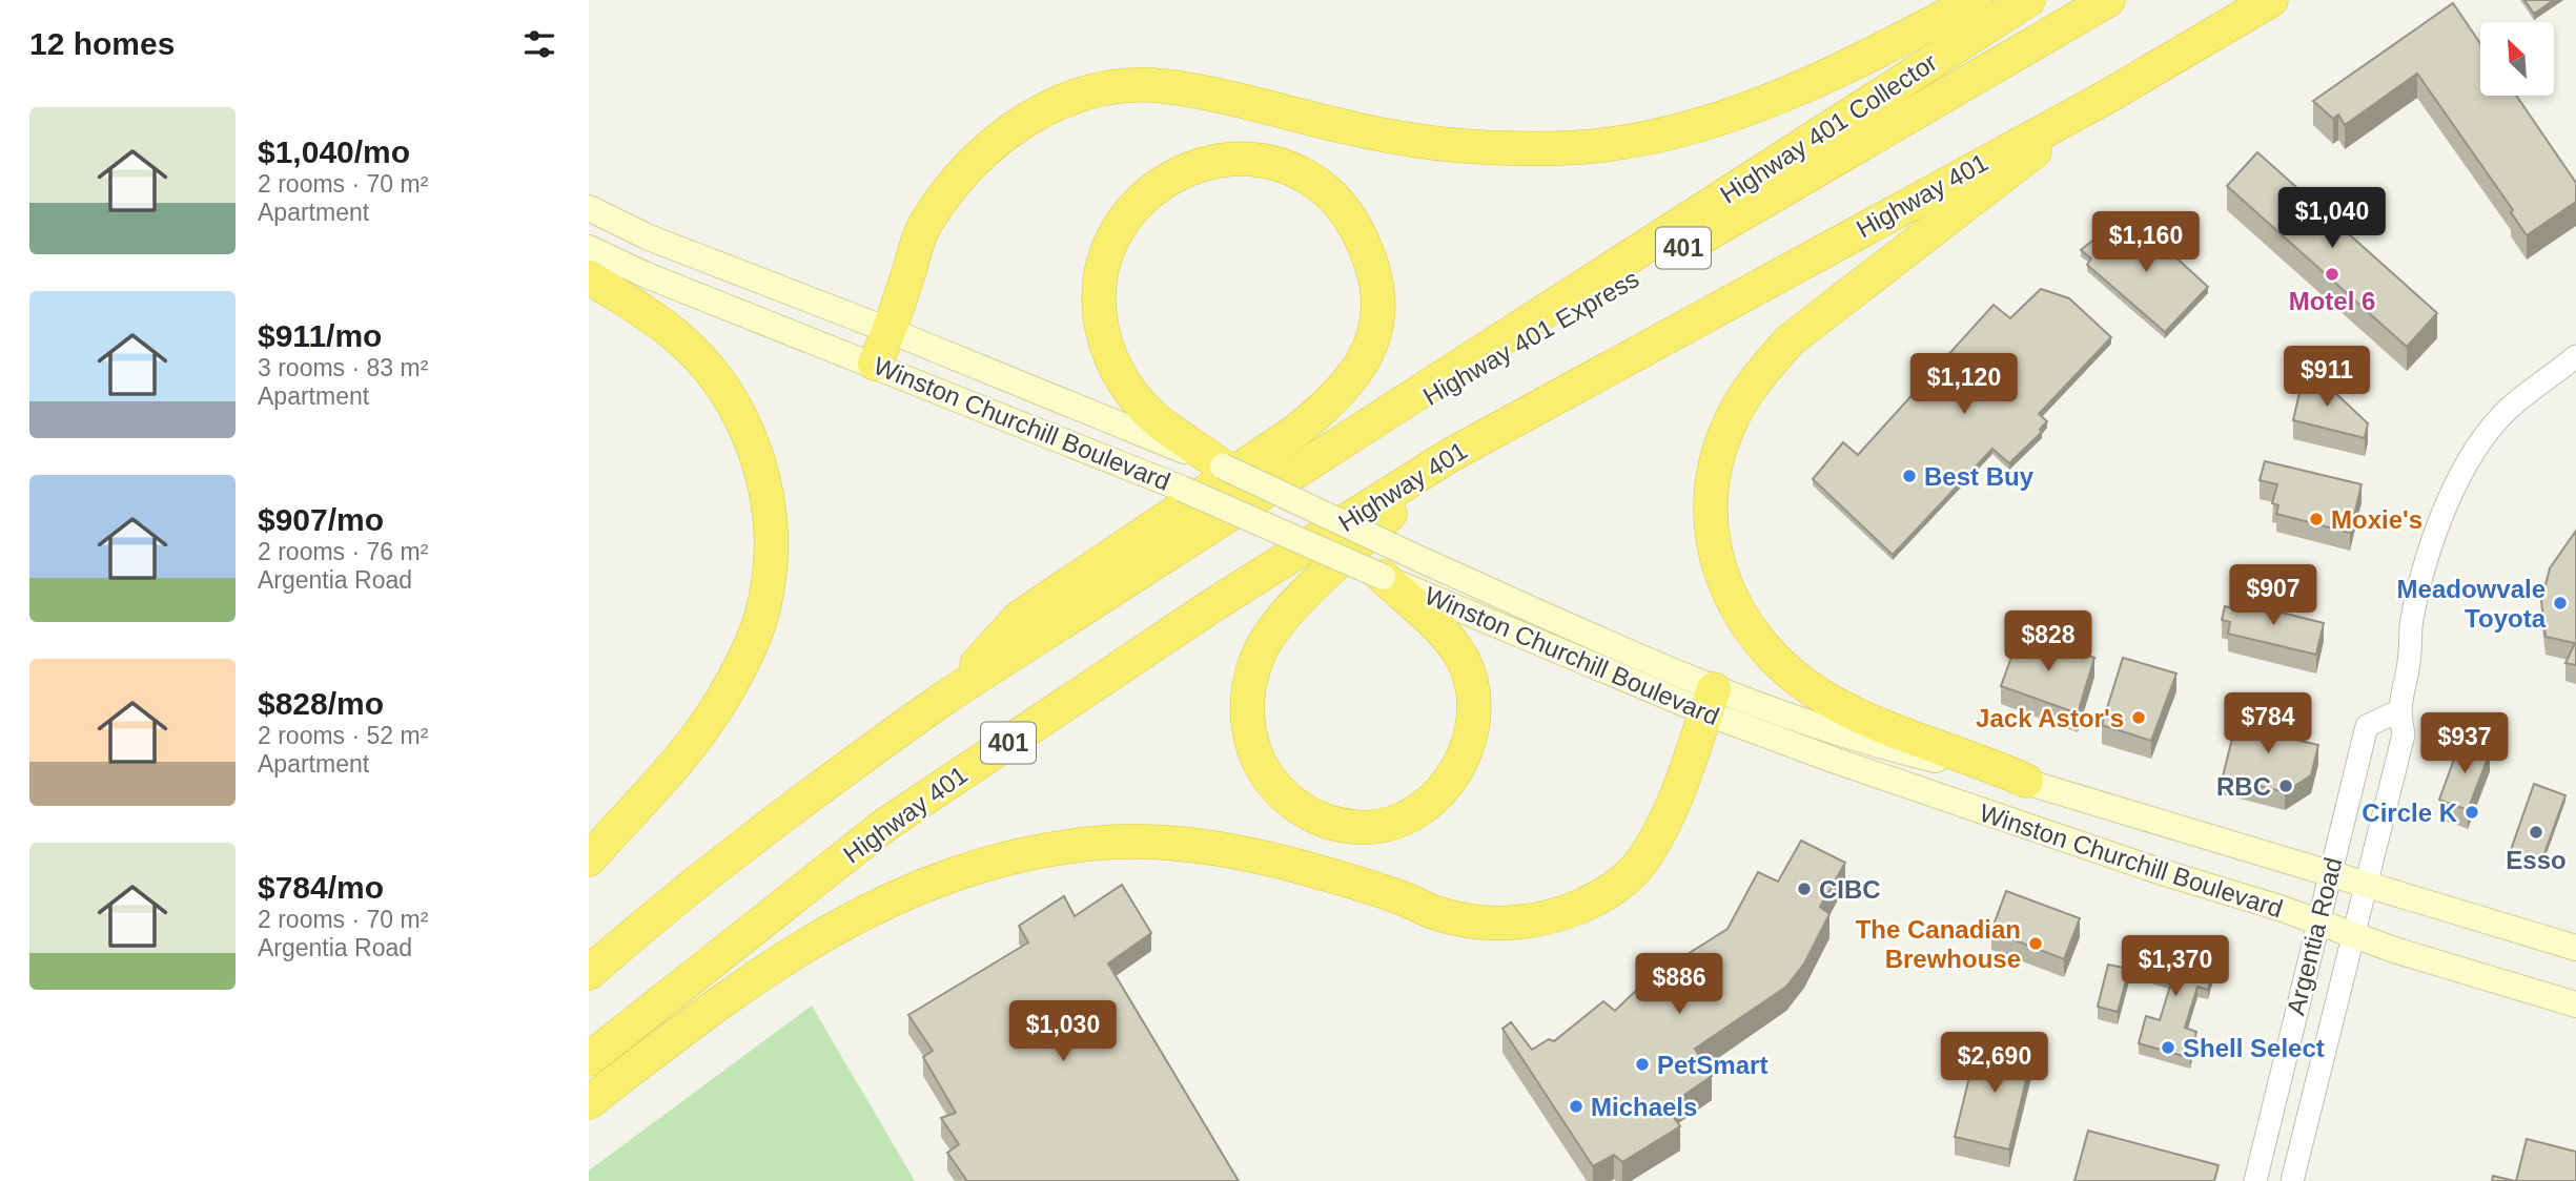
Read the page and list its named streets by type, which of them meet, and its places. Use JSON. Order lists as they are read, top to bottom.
{
  "streets": {
    "highway": [
      "Highway 401 Collector",
      "Highway 401",
      "401",
      "Highway 401 Express"
    ],
    "main road": ["Winston Churchill Boulevard"],
    "street": ["Argentia Road"]
  },
  "crossings": [
    ["Highway 401 Collector", "401"],
    ["Highway 401 Collector", "Highway 401 Express"],
    ["401", "Highway 401 Express"],
    ["Winston Churchill Boulevard", "Argentia Road"]
  ],
  "places": [
    "Motel 6",
    "Best Buy",
    "Moxie's",
    "Meadowvale Toyota",
    "Jack Astor's",
    "RBC",
    "Circle K",
    "Esso",
    "CIBC",
    "The Canadian Brewhouse",
    "Shell Select",
    "PetSmart",
    "Michaels"
  ],
  "north": "top left",
  "page": {
    "heading": "12 homes",
    "list": [
      {
        "name": "$1,040/mo",
        "note": "2 rooms · 70 m² · Apartment"
      },
      {
        "name": "$911/mo",
        "note": "3 rooms · 83 m² · Apartment"
      },
      {
        "name": "$907/mo",
        "note": "2 rooms · 76 m² · Argentia Road"
      },
      {
        "name": "$828/mo",
        "note": "2 rooms · 52 m² · Apartment"
      },
      {
        "name": "$784/mo",
        "note": "2 rooms · 70 m² · Argentia Road"
      }
    ],
    "price": [
      "$1,040",
      "$1,160",
      "$911",
      "$1,120",
      "$907",
      "$828",
      "$784",
      "$937",
      "$1,370",
      "$886",
      "$1,030",
      "$2,690"
    ]
  }
}
